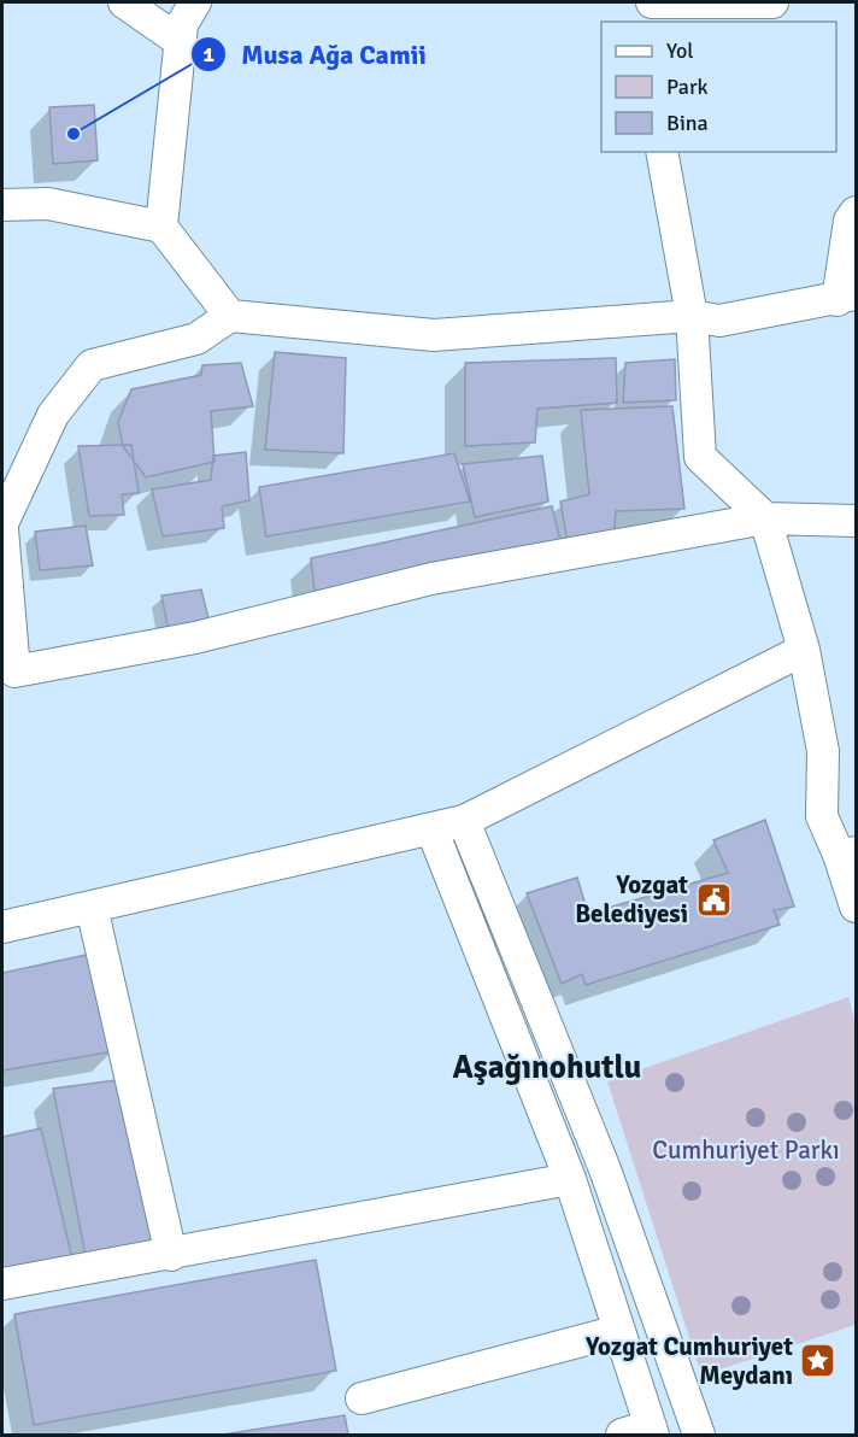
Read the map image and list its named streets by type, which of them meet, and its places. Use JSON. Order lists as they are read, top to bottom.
{
  "districts": ["Aşağınohutlu"],
  "parks": ["Cumhuriyet Parkı"],
  "places": {
    "other": ["Musa Ağa Camii"],
    "public building": ["Yozgat Belediyesi"],
    "place": ["Yozgat Cumhuriyet Meydanı"]
  },
  "legend": ["Yol", "Park", "Bina"]
}
